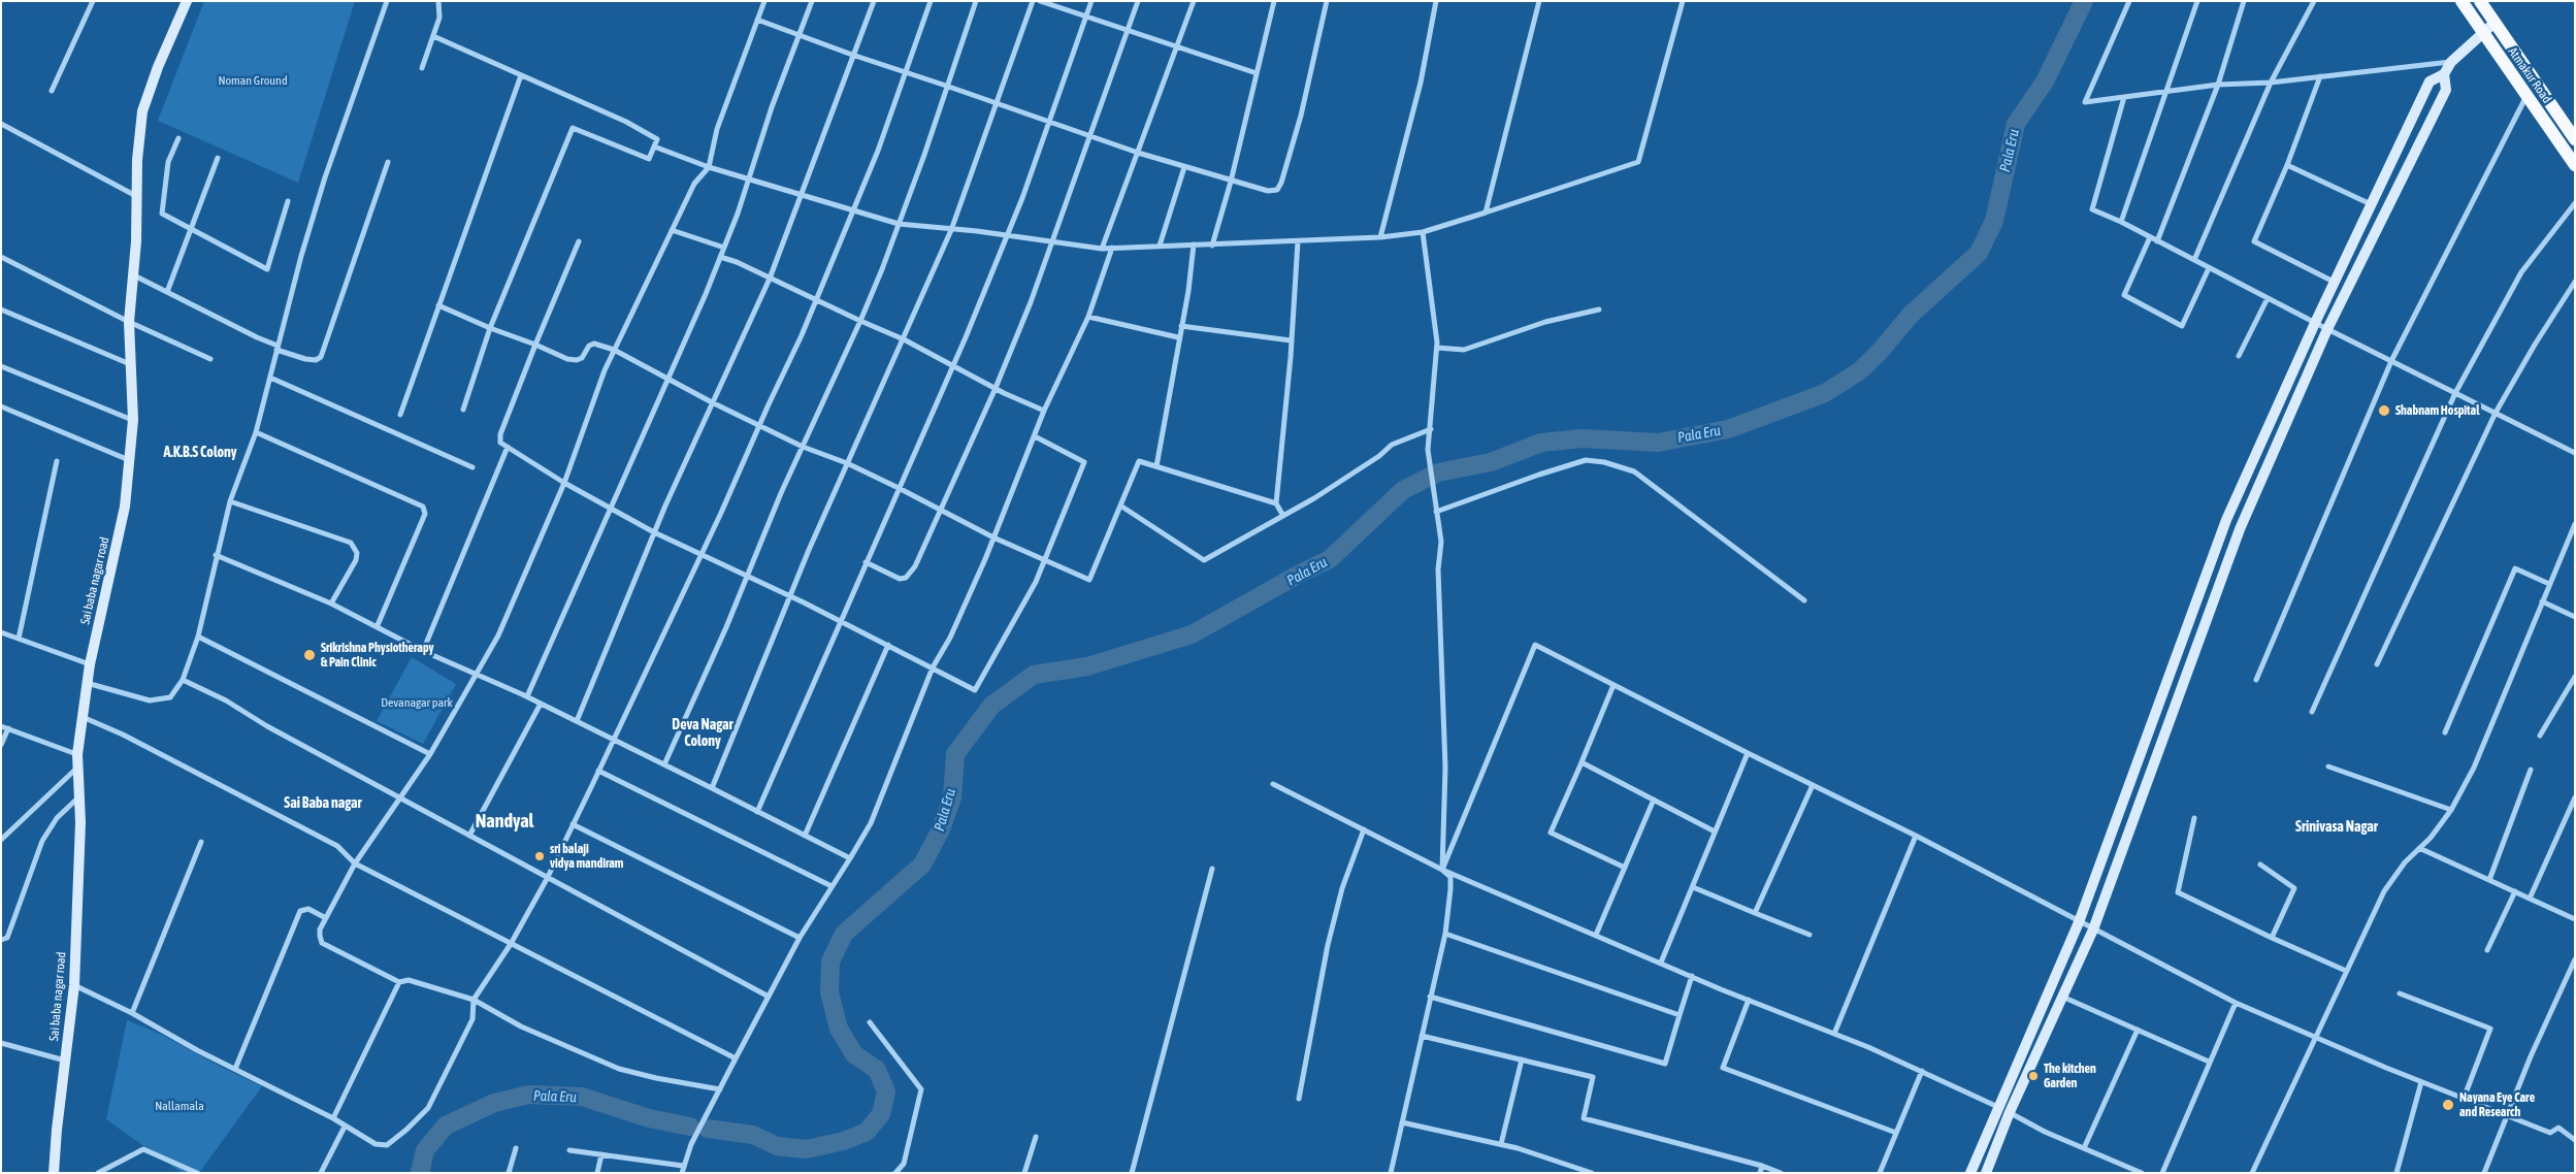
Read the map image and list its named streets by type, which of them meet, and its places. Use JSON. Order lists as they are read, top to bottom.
{
  "streets": {
    "main road": ["Atmakur Road"],
    "street": ["Sai baba nagar road"]
  },
  "districts": [
    "A.K.B.S Colony",
    "Deva Nagar Colony",
    "Sai Baba nagar",
    "Nandyal",
    "Srinivasa Nagar"
  ],
  "water": ["Pala Eru"],
  "parks": ["Noman Ground", "Devanagar park", "Nallamala"],
  "places": [
    "Shabnam Hospital",
    "Srikrishna Physiotherapy & Pain Clinic",
    "sri balaji vidya mandiram",
    "The kitchen Garden",
    "Nayana Eye Care and Research"
  ]
}
